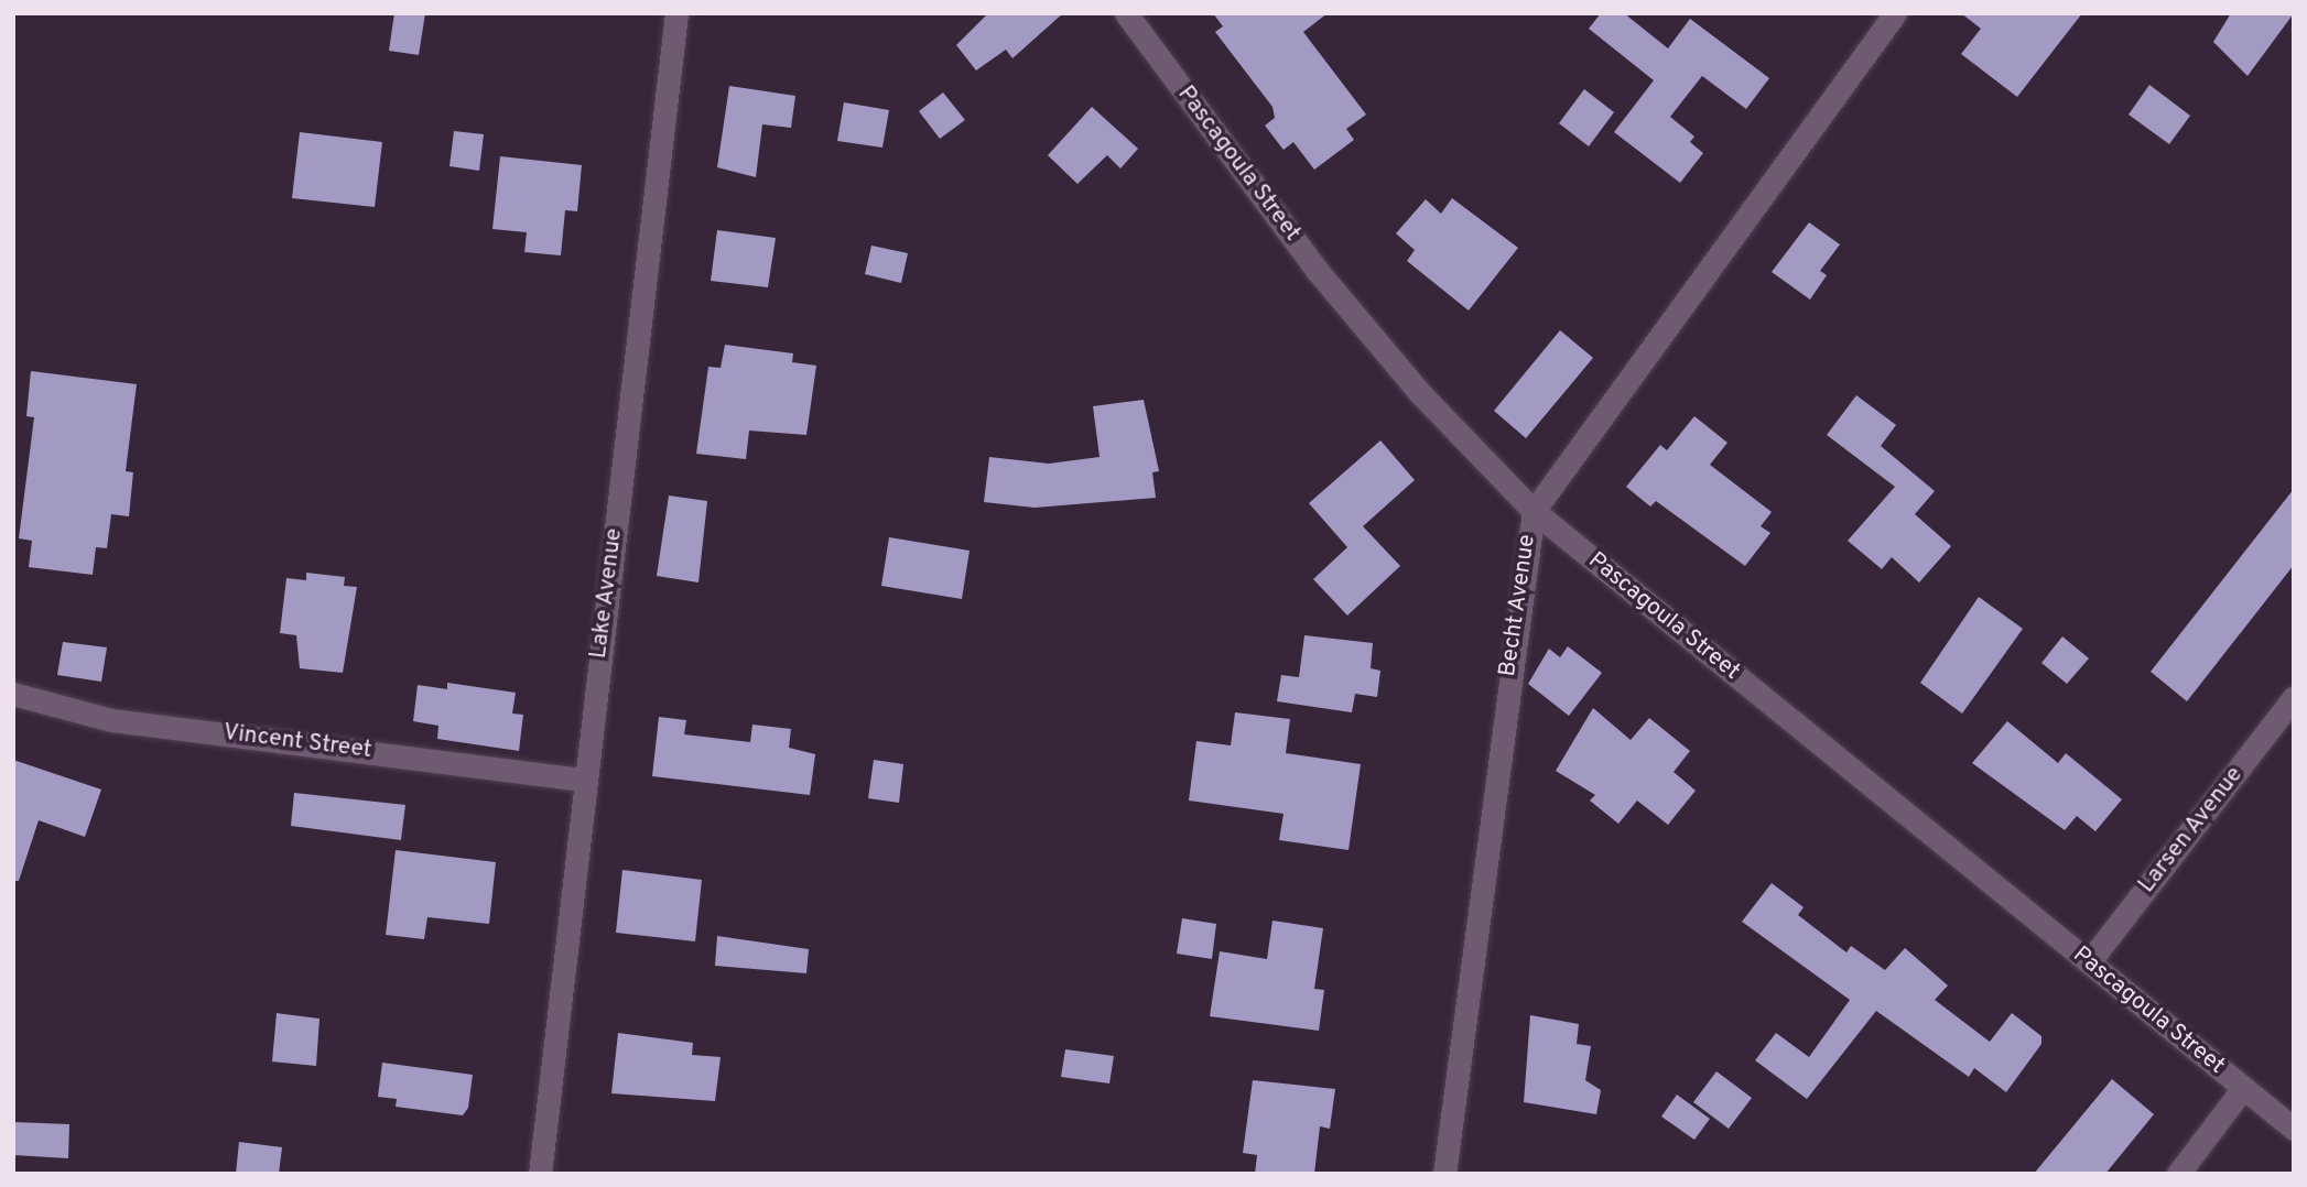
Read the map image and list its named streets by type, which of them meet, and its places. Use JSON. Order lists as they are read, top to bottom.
{
  "streets": {
    "street": [
      "Pascagoula Street",
      "Lake Avenue",
      "Becht Avenue",
      "Vincent Street",
      "Larsen Avenue"
    ]
  },
  "crossings": [
    ["Pascagoula Street", "Becht Avenue"],
    ["Pascagoula Street", "Larsen Avenue"],
    ["Lake Avenue", "Vincent Street"]
  ]
}
